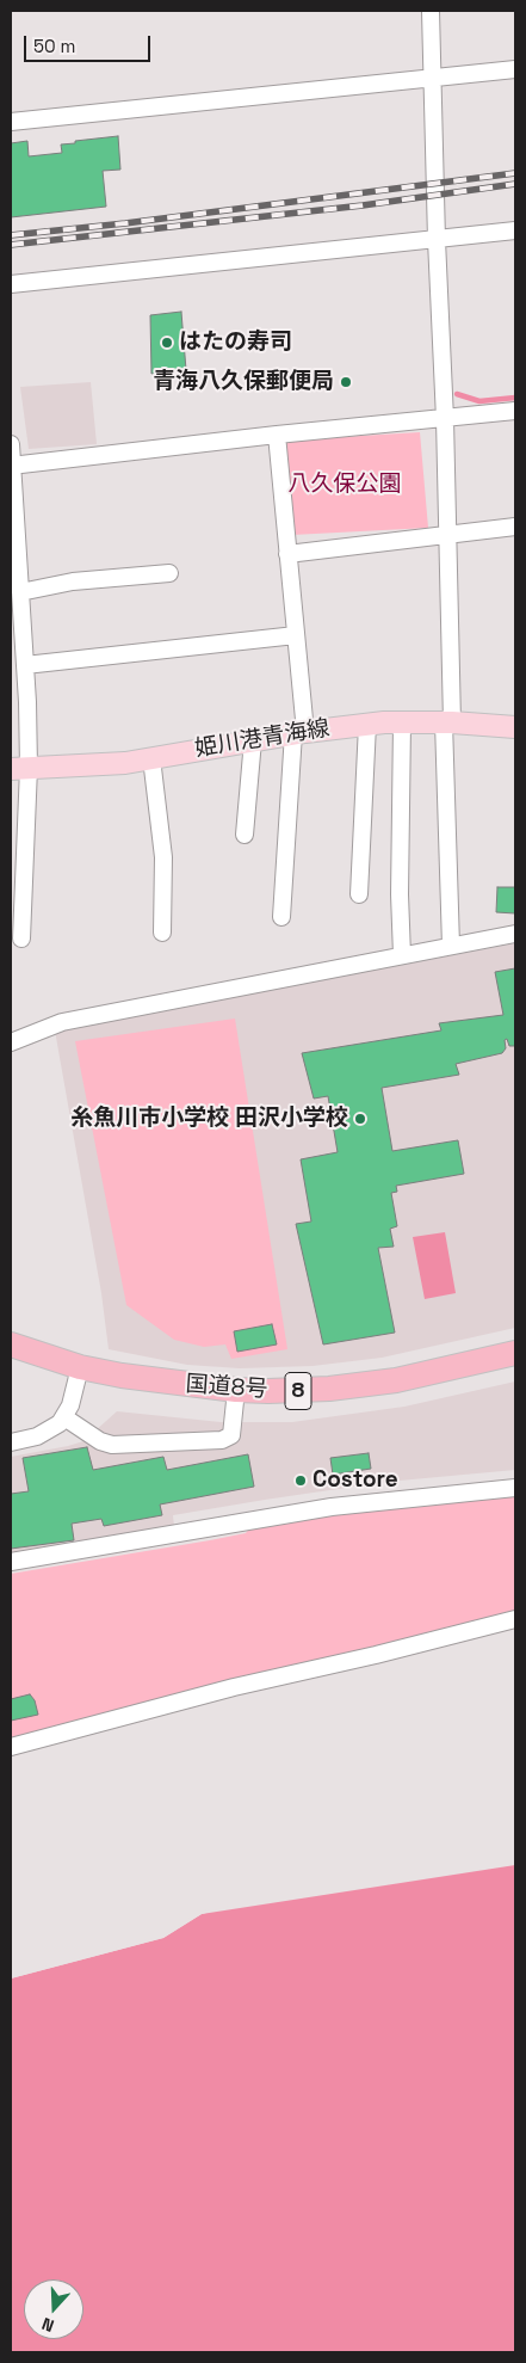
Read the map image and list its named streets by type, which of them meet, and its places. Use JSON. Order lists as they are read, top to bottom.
{
  "streets": {
    "highway": ["国道8号", "8"],
    "main road": ["姫川港青海線"]
  },
  "parks": ["八久保公園"],
  "places": [
    "はたの寿司",
    "青海八久保郵便局",
    "糸魚川市小学校 田沢小学校",
    "Costore"
  ],
  "scale_bar": "50 m",
  "north": "bottom"
}
